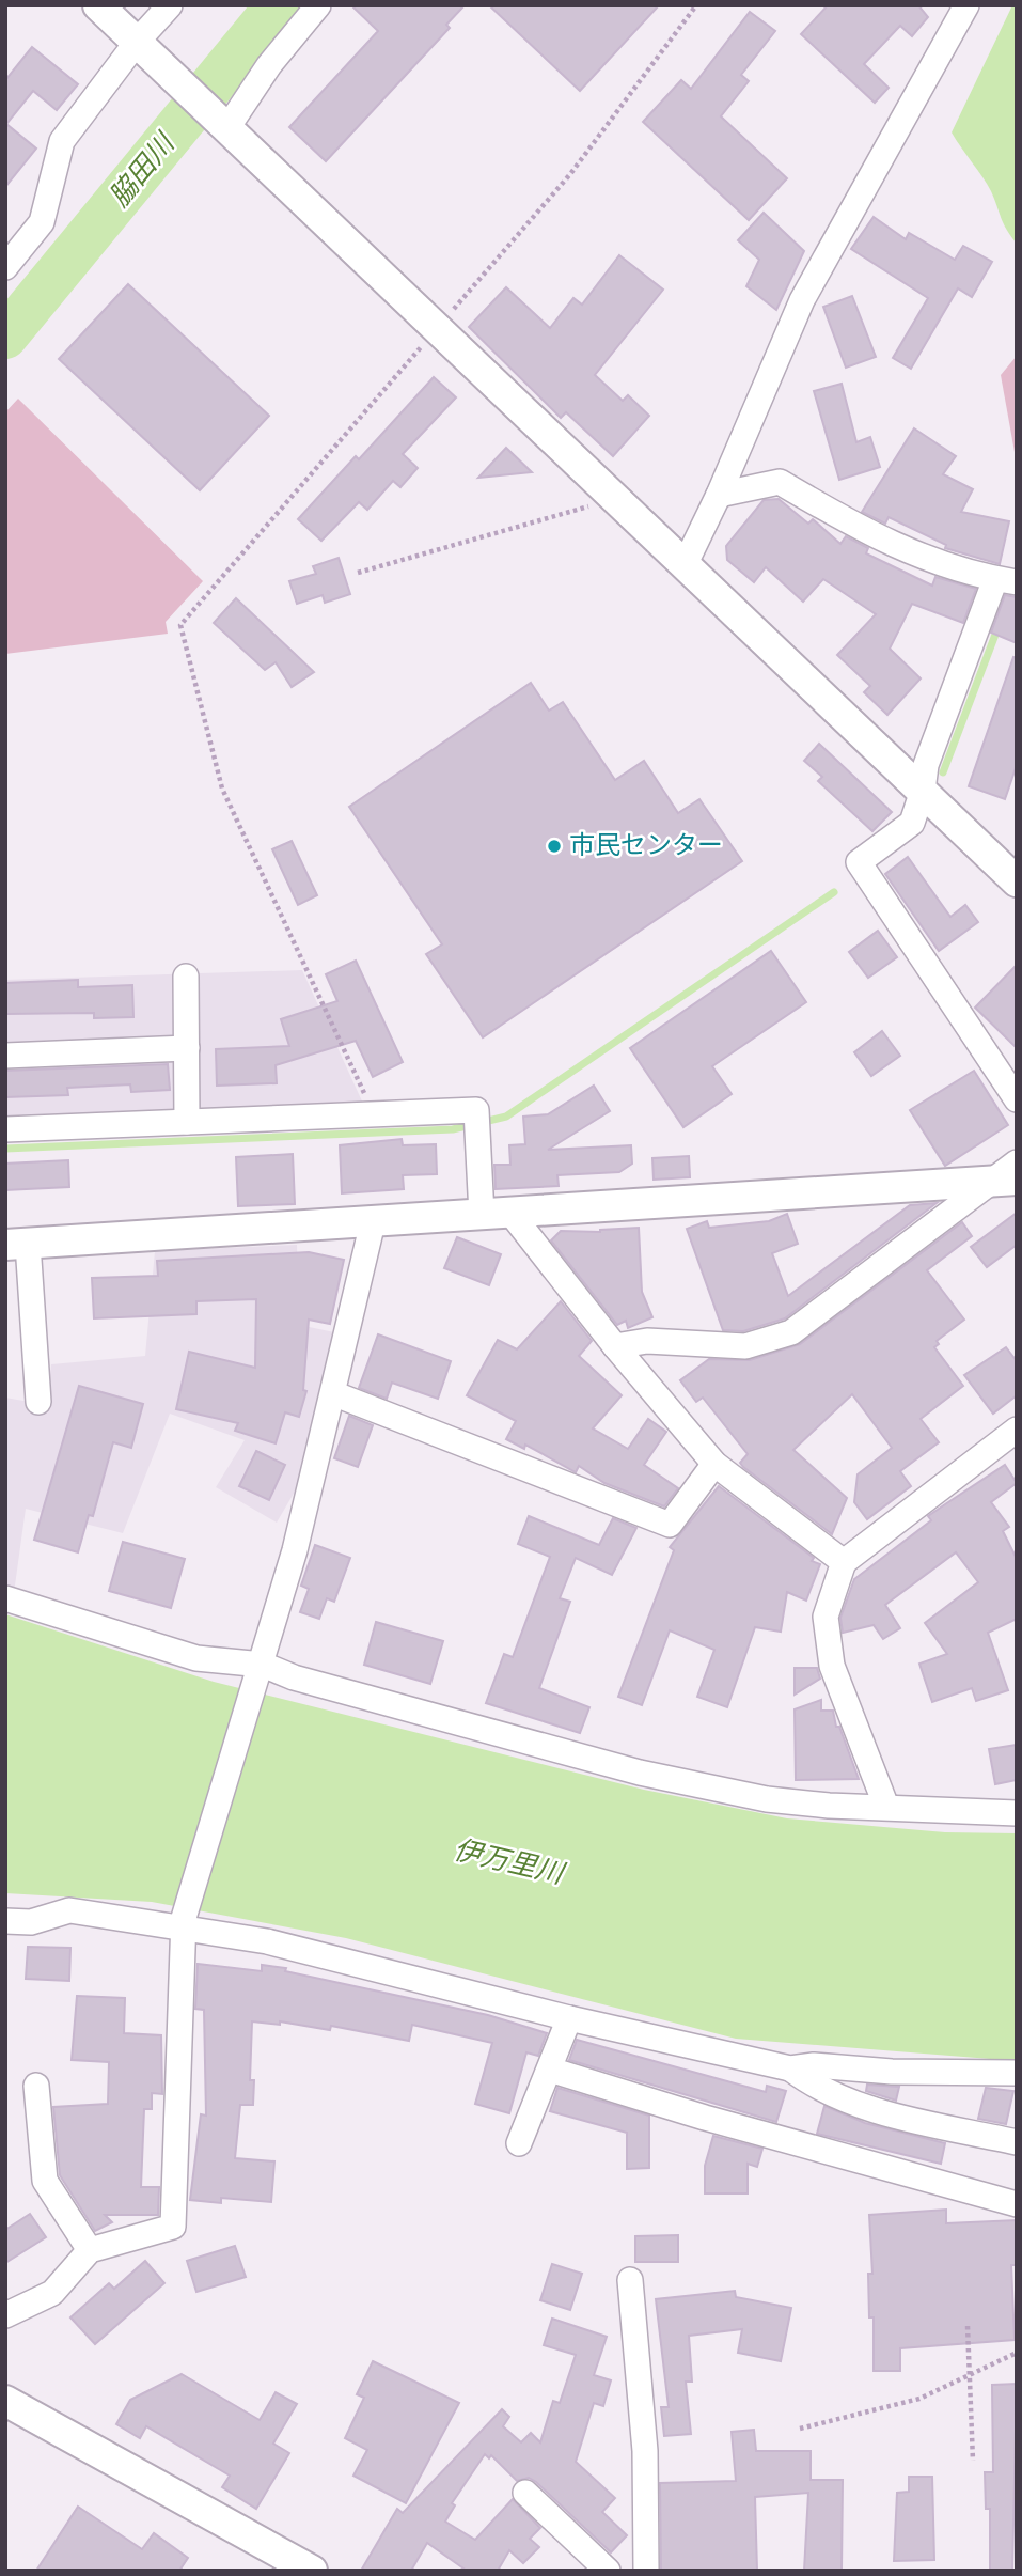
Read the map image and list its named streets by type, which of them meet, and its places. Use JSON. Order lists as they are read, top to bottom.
{
  "water": ["脇田川", "伊万里川"],
  "places": ["市民センター"]
}
